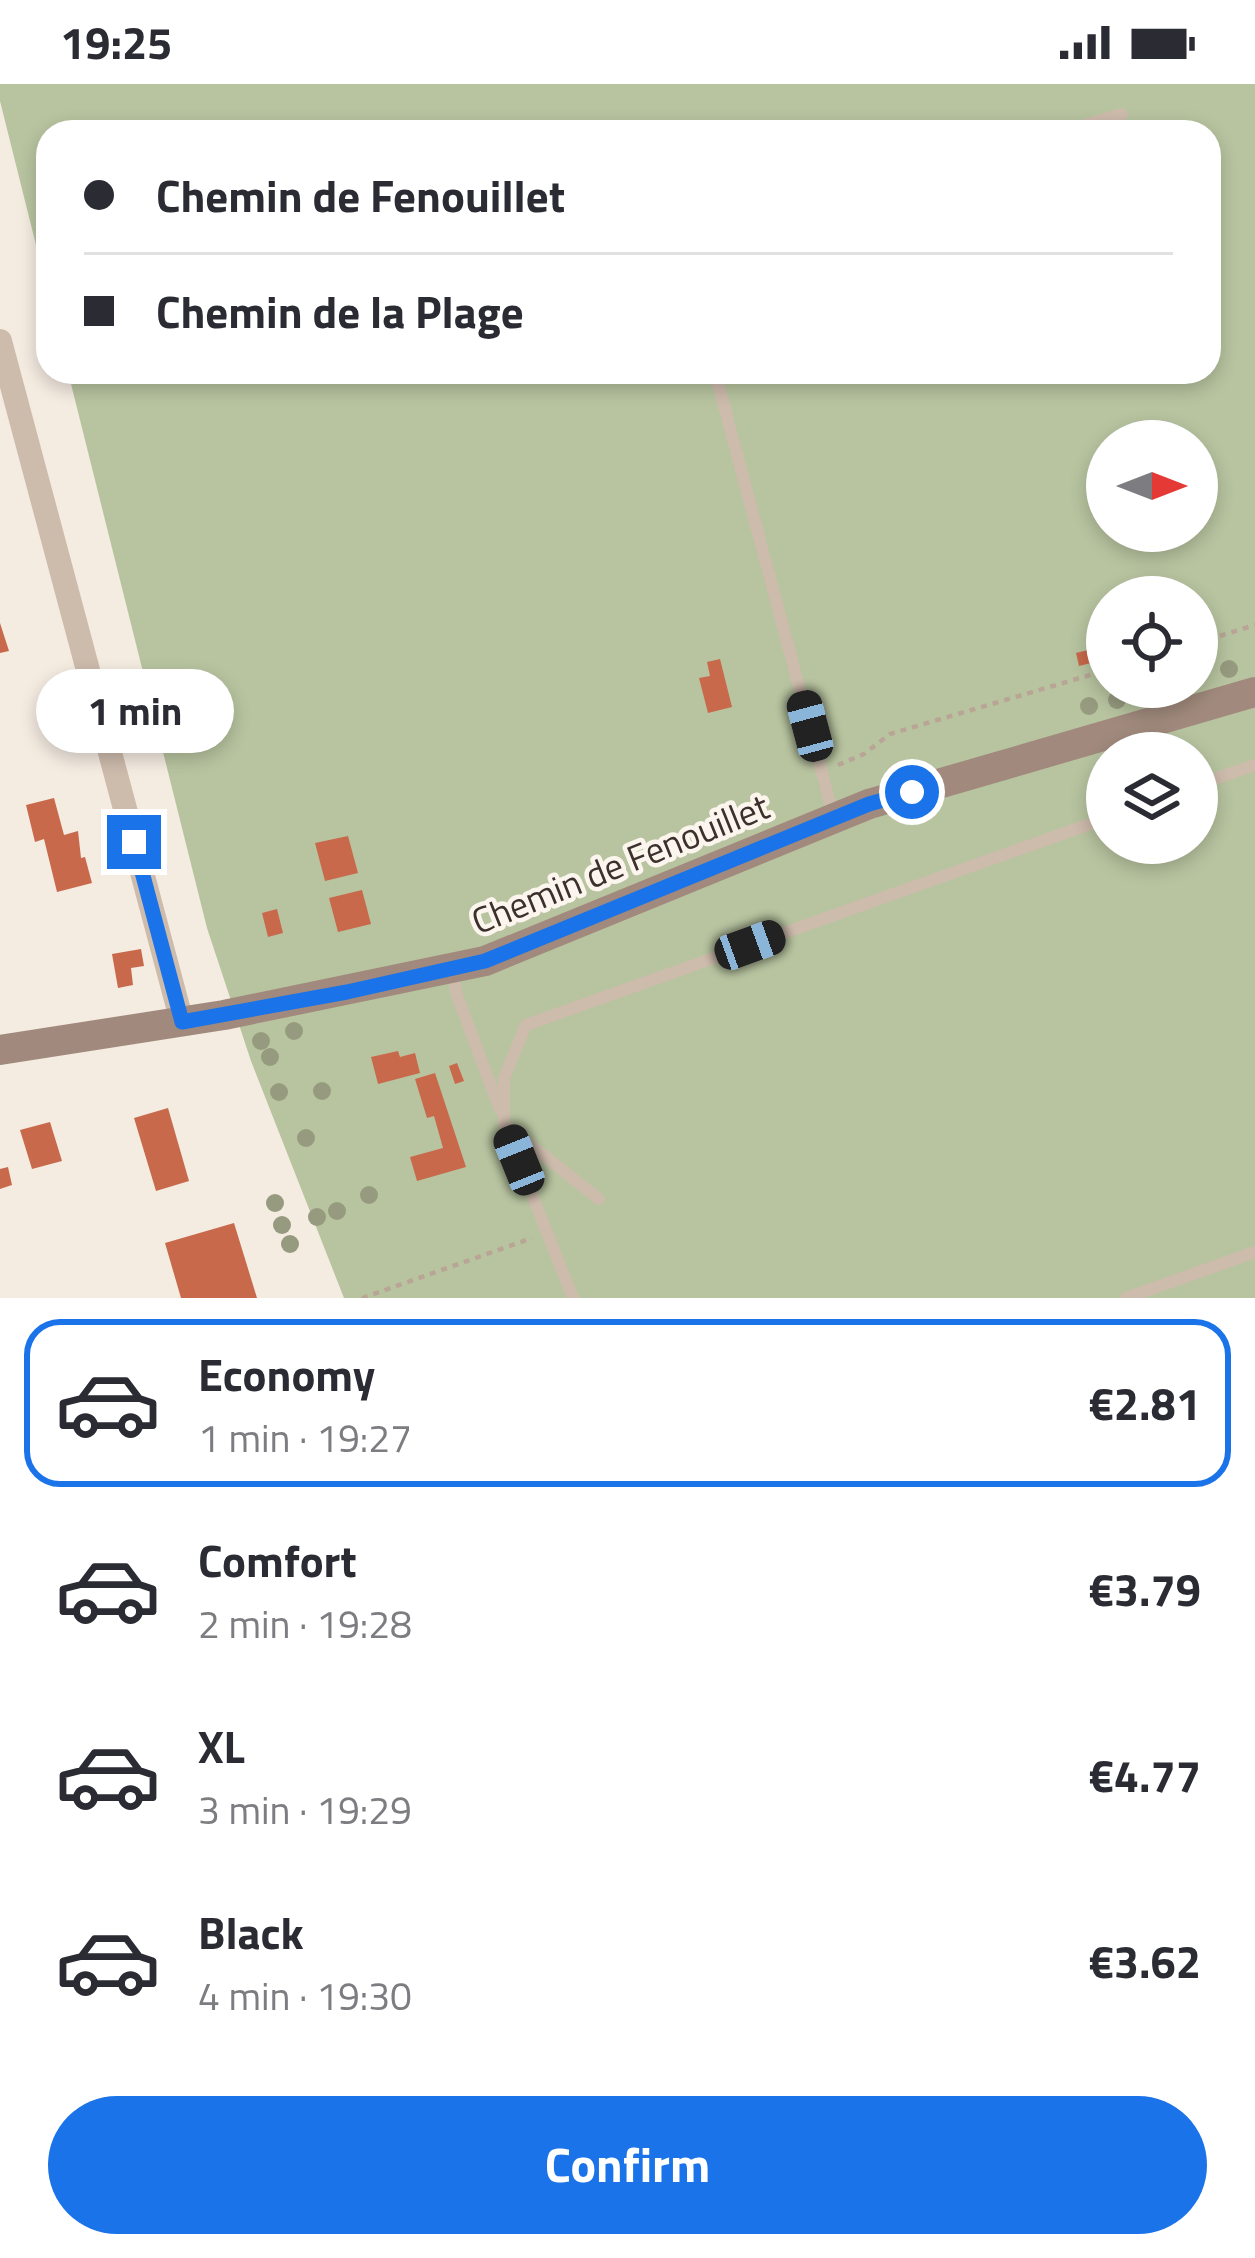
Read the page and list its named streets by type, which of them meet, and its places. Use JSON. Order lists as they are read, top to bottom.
{
  "streets": {
    "street": ["Chemin de Fenouillet"]
  },
  "north": "right",
  "page": {
    "status": "19:25",
    "banner": ["Chemin de Fenouillet", "Chemin de la Plage"],
    "bubble": "1 min",
    "list": [
      {
        "name": "Economy",
        "note": "1 min · 19:27",
        "value": "€2.81"
      },
      {
        "name": "Comfort",
        "note": "2 min · 19:28",
        "value": "€3.79"
      },
      {
        "name": "XL",
        "note": "3 min · 19:29",
        "value": "€4.77"
      },
      {
        "name": "Black",
        "note": "4 min · 19:30",
        "value": "€3.62"
      }
    ],
    "buttons": "Confirm"
  }
}
